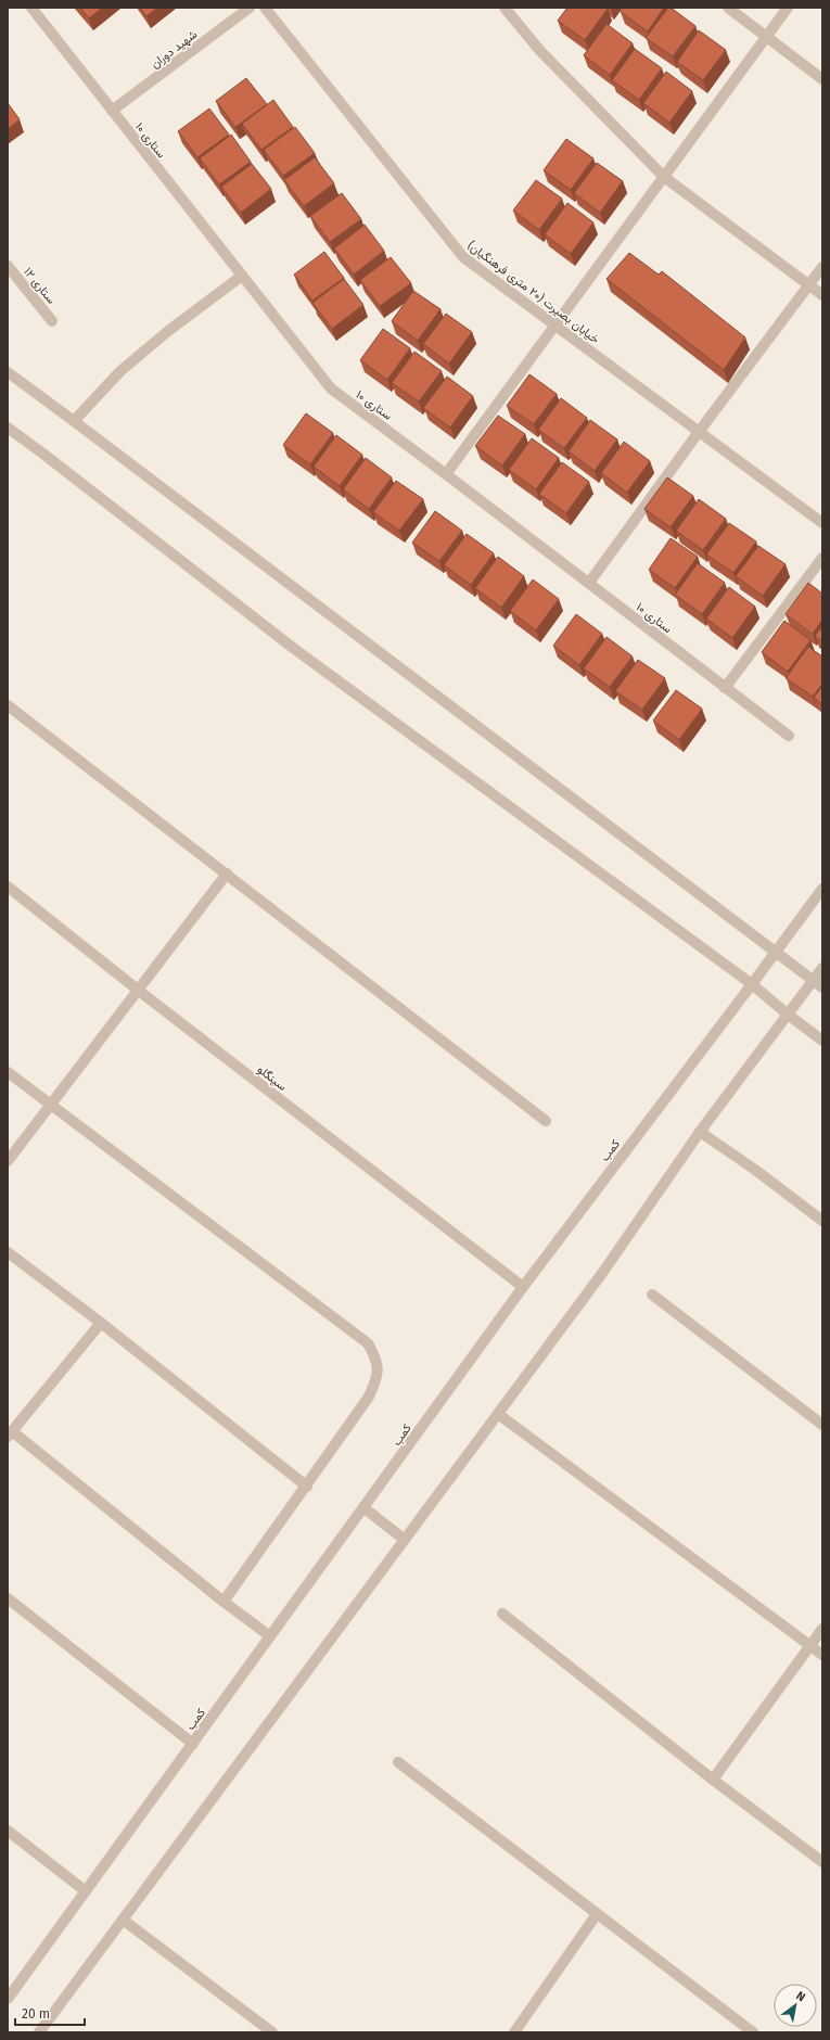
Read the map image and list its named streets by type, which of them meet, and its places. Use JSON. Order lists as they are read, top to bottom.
{
  "streets": {
    "street": [
      "شهید دوران",
      "ستاری ۱۰",
      "ستاری ۱۲",
      "خیابان بصیرت (۲۰ متری فرهنگیان)",
      "سینگلو",
      "کمب"
    ]
  },
  "crossings": [
    ["شهید دوران", "ستاری ۱۰"],
    ["سینگلو", "کمب"]
  ],
  "scale_bar": "20 m",
  "north": "top right"
}
